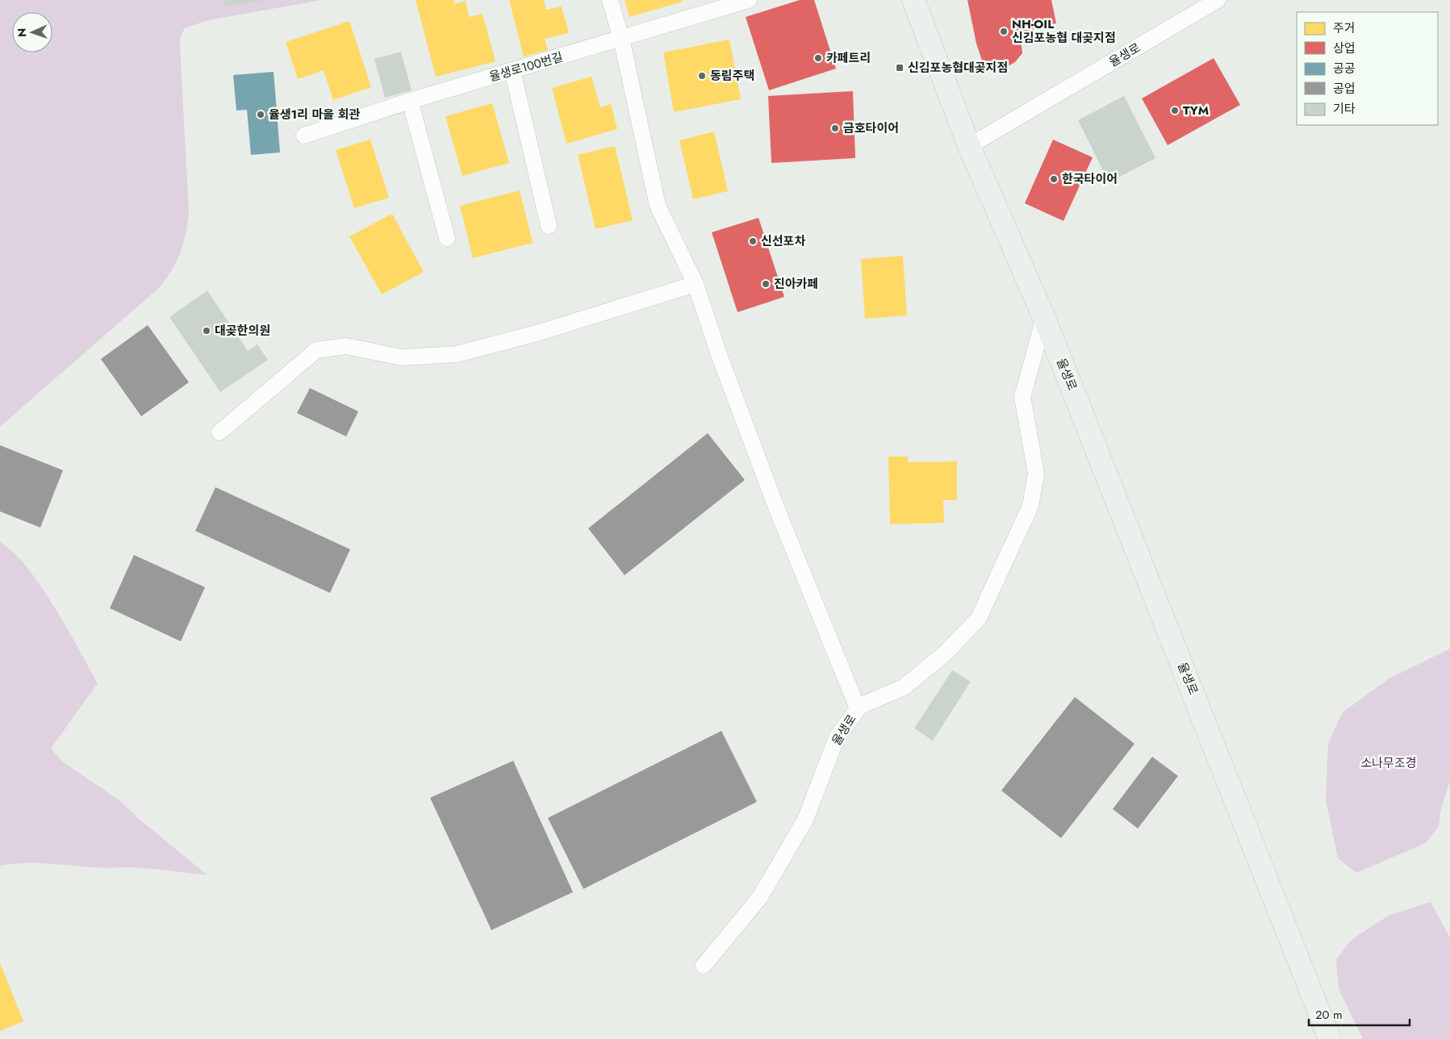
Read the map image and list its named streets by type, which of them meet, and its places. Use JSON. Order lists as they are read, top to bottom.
{
  "streets": {
    "street": ["율생로"],
    "lane": ["율생로100번길"]
  },
  "parks": ["소나무조경"],
  "places": {
    "other": [
      "NH-OIL 신김포농협 대곶지점",
      "카페트리",
      "동림주택",
      "TYM",
      "율생1리 마을 회관",
      "금호타이어",
      "한국타이어",
      "신선포차",
      "진아카페",
      "대곶한의원"
    ],
    "transit": ["신김포농협대곶지점"]
  },
  "legend": [
    "주거",
    "상업",
    "공공",
    "공업",
    "기타"
  ],
  "scale_bar": "20 m",
  "north": "left"
}
